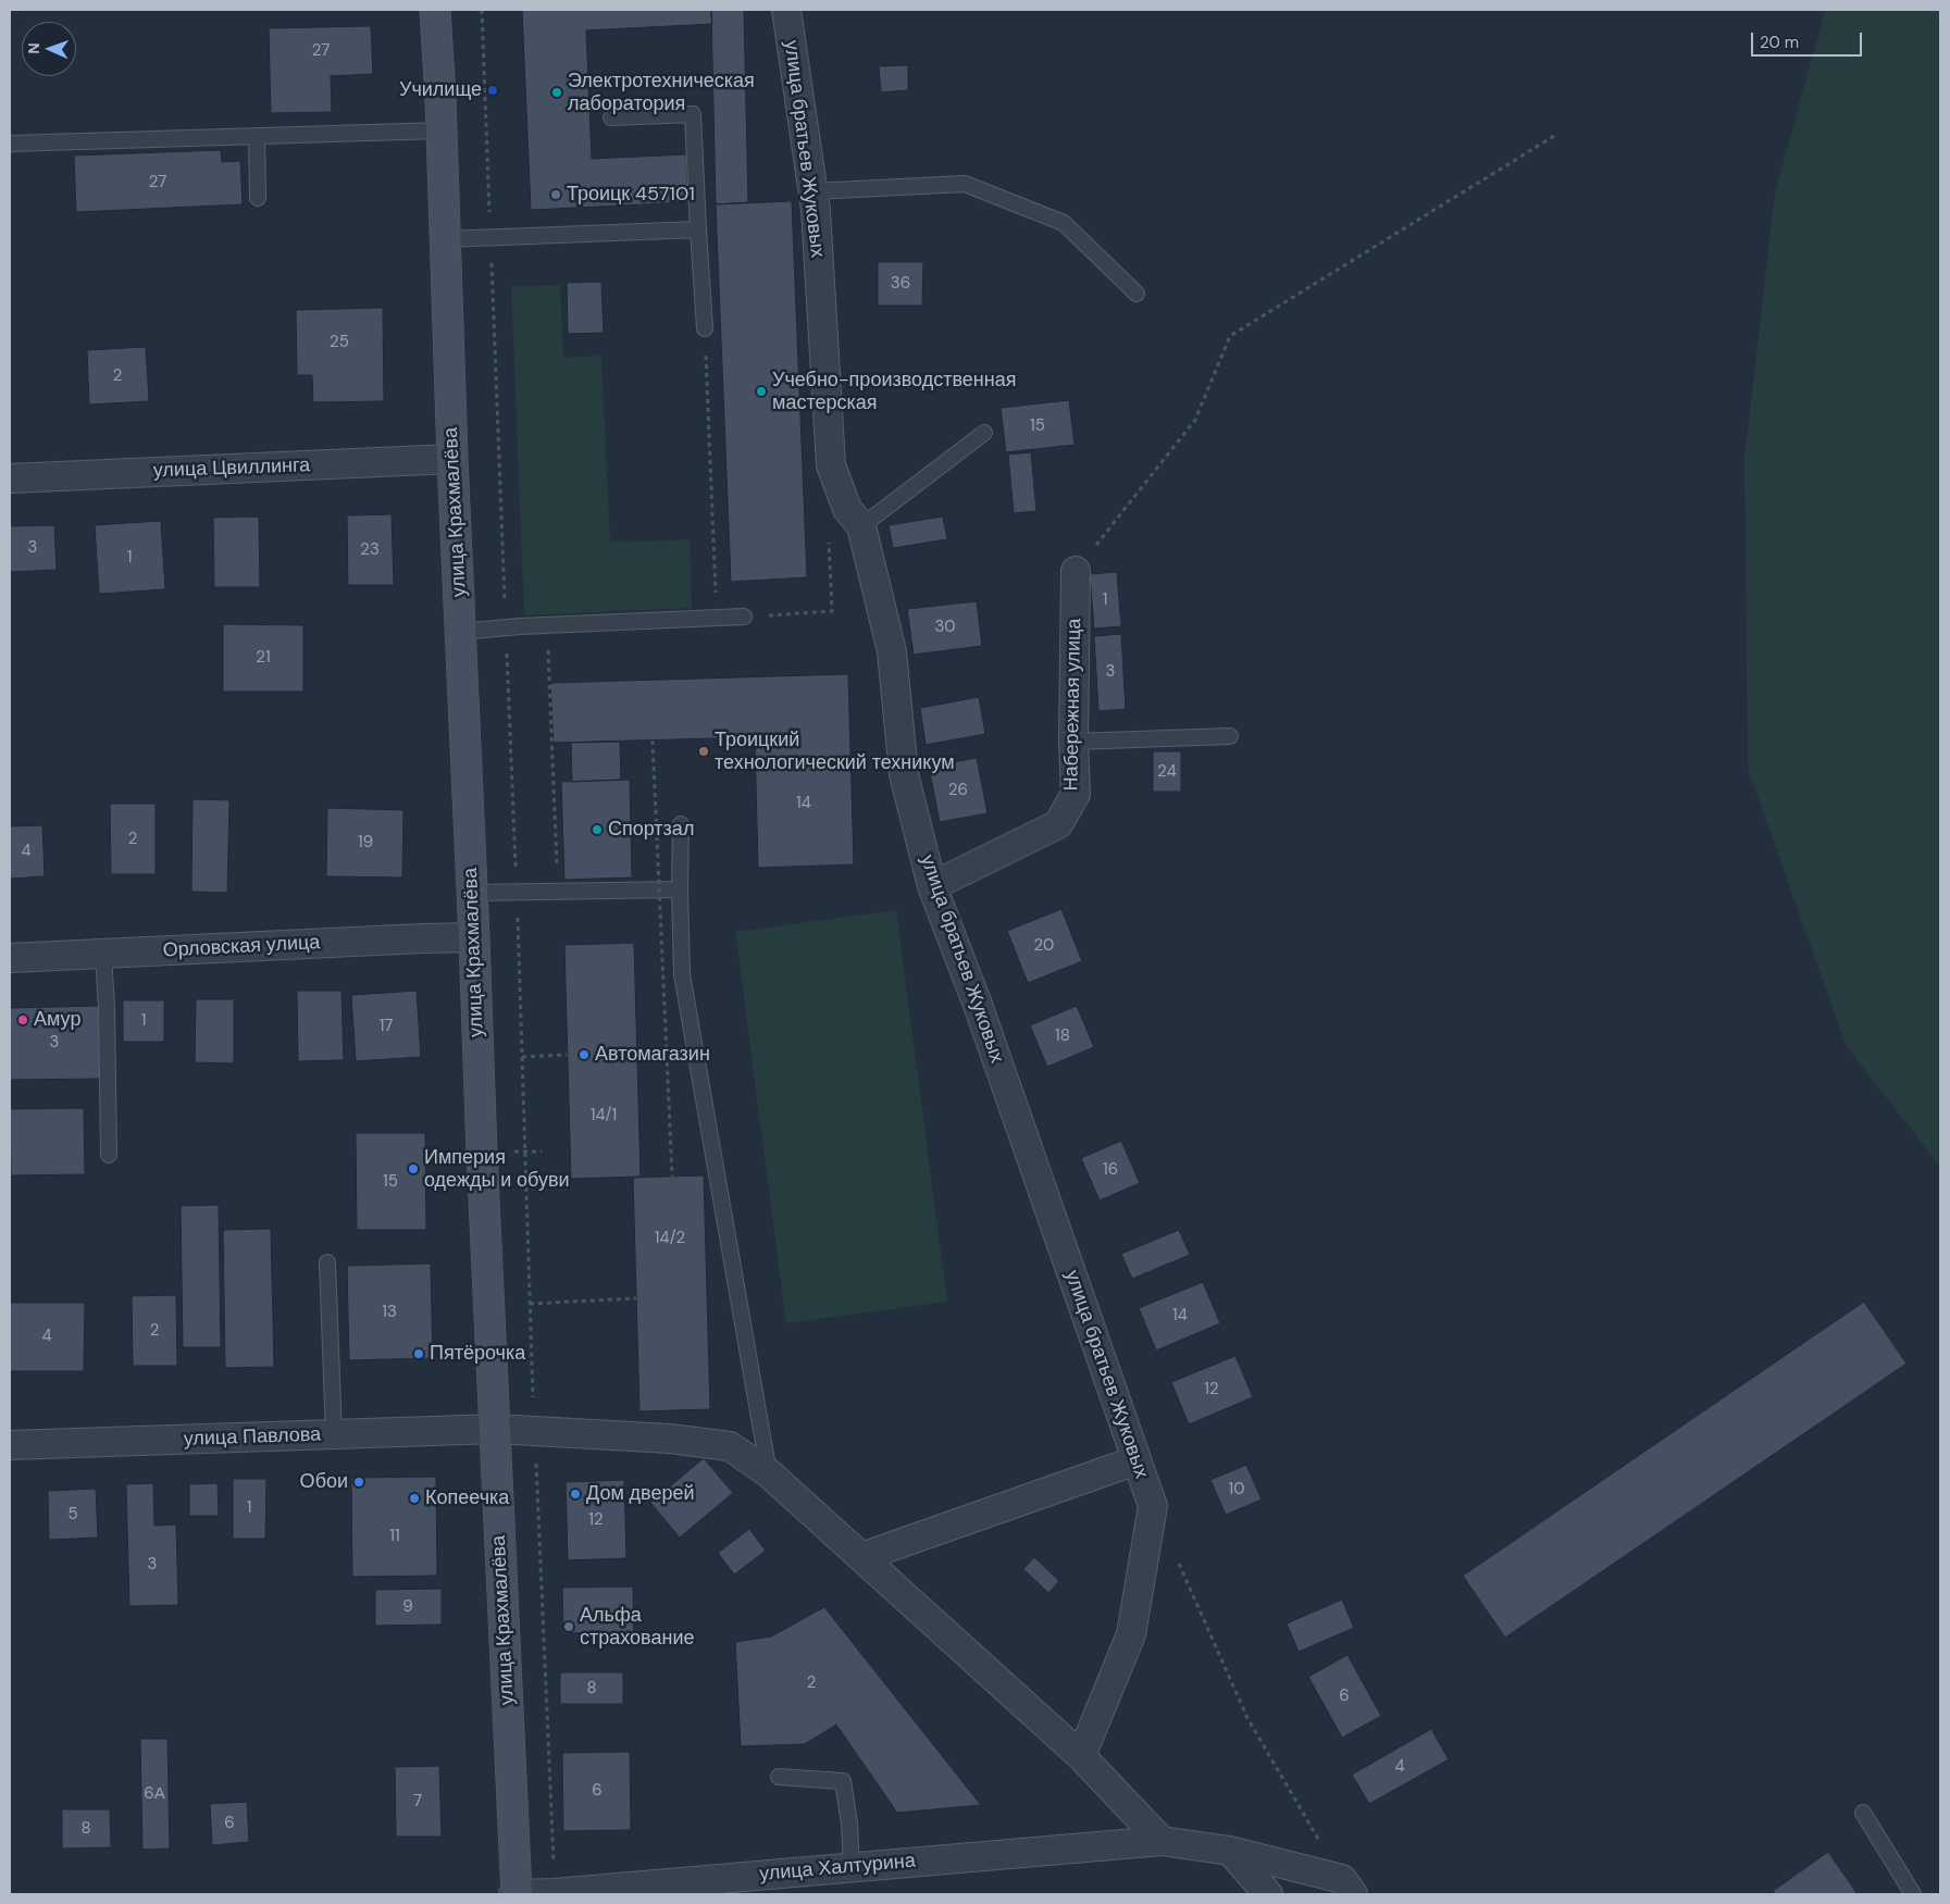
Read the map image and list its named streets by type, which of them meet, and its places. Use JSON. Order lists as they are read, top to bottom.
{
  "streets": {
    "main road": ["улица Крахмалёва"],
    "street": [
      "улица братьев Жуковых",
      "улица Цвиллинга",
      "Набережная улица",
      "Орловская улица",
      "улица Павлова",
      "улица Халтурина"
    ]
  },
  "crossings": [
    ["улица братьев Жуковых", "Набережная улица"],
    ["улица Цвиллинга", "улица Крахмалёва"],
    ["улица Крахмалёва", "Орловская улица"],
    ["улица Крахмалёва", "улица Павлова"],
    ["улица Крахмалёва", "улица Халтурина"]
  ],
  "places": [
    "Училище",
    "Электротехническая лаборатория",
    "Троицк 457101",
    "Учебно-производственная мастерская",
    "Троицкий технологический техникум",
    "Спортзал",
    "Амур",
    "Автомагазин",
    "Империя одежды и обуви",
    "Пятёрочка",
    "Обои",
    "Дом дверей",
    "Копеечка",
    "Альфа страхование"
  ],
  "house_numbers": [
    "27",
    "27",
    "36",
    "25",
    "2",
    "15",
    "3",
    "23",
    "1",
    "1",
    "30",
    "21",
    "3",
    "24",
    "26",
    "14",
    "2",
    "19",
    "4",
    "20",
    "1",
    "17",
    "18",
    "3",
    "14/1",
    "16",
    "15",
    "14/2",
    "13",
    "14",
    "2",
    "4",
    "12",
    "10",
    "1",
    "5",
    "12",
    "11",
    "3",
    "9",
    "2",
    "8",
    "6",
    "4",
    "6",
    "6А",
    "7",
    "6",
    "8"
  ],
  "scale_bar": "20 m",
  "north": "left"
}
